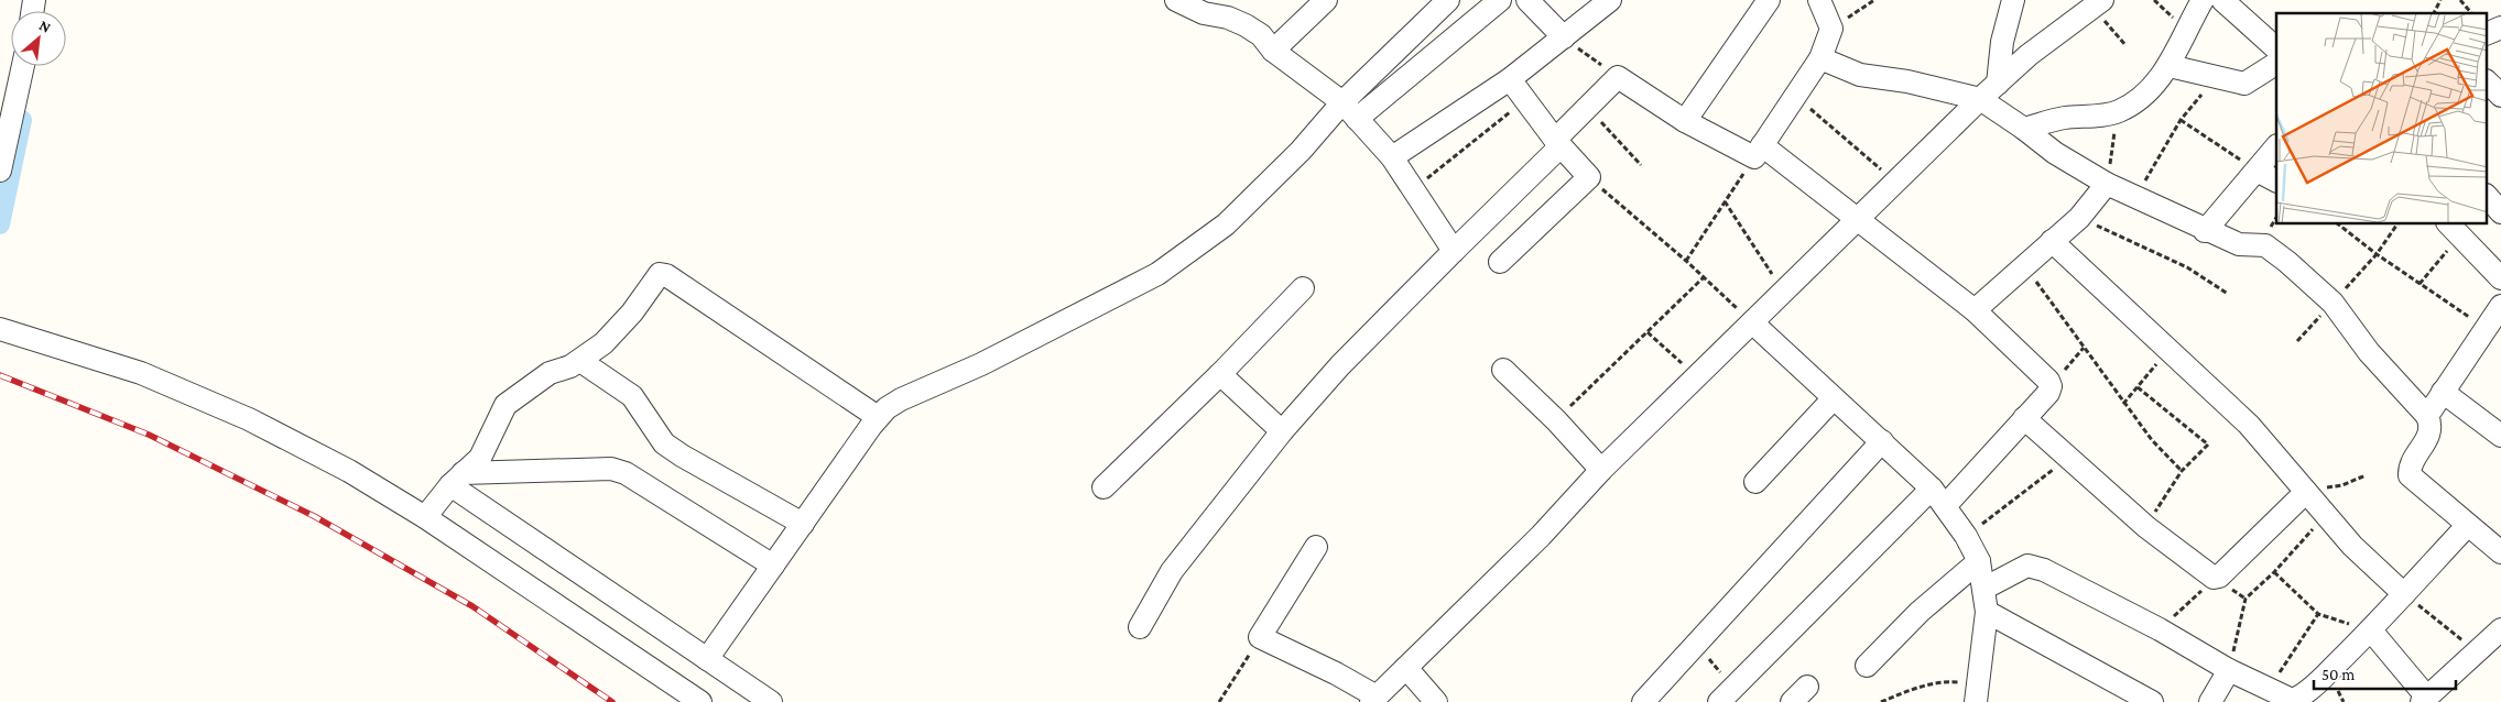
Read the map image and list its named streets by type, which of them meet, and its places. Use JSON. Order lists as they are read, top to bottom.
{
  "scale_bar": "50 m",
  "north": "top right"
}
